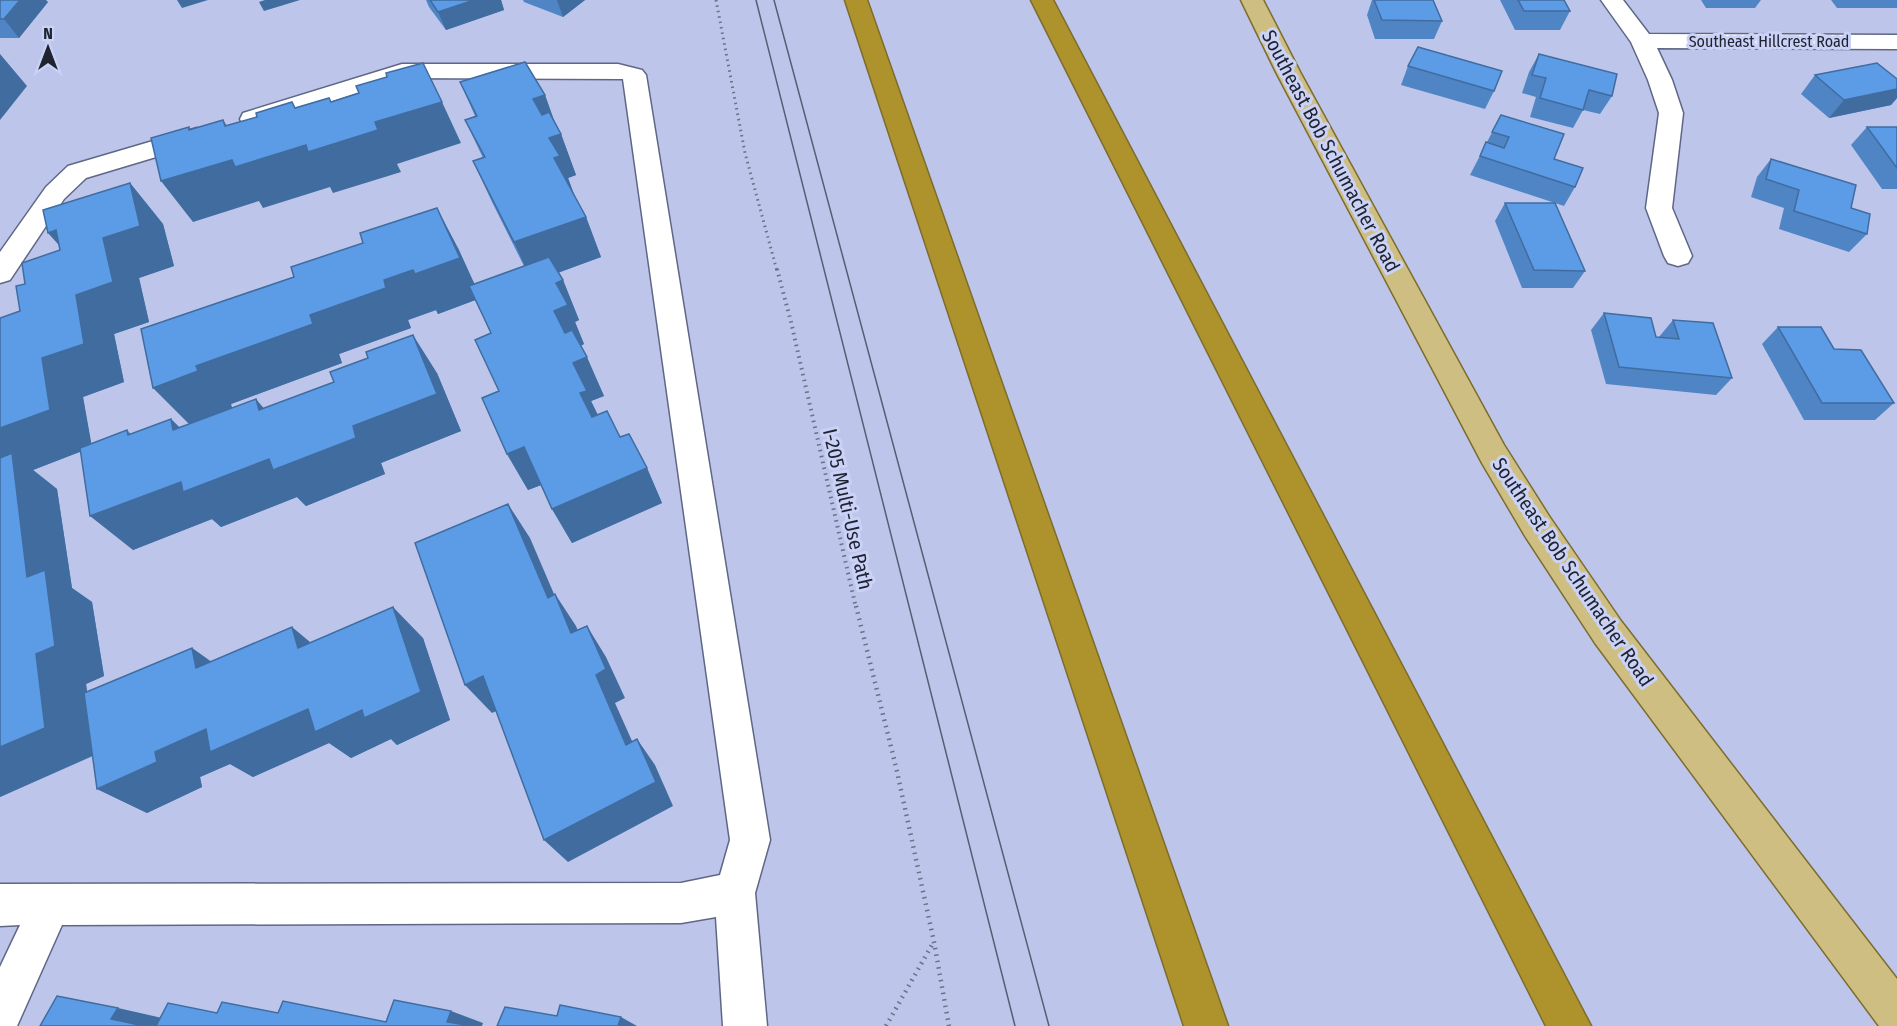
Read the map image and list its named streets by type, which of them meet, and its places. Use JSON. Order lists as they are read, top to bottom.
{
  "streets": {
    "main road": ["Southeast Bob Schumacher Road"],
    "street": ["Southeast Hillcrest Road"],
    "path": ["I-205 Multi-Use Path"]
  },
  "north": "top"
}
